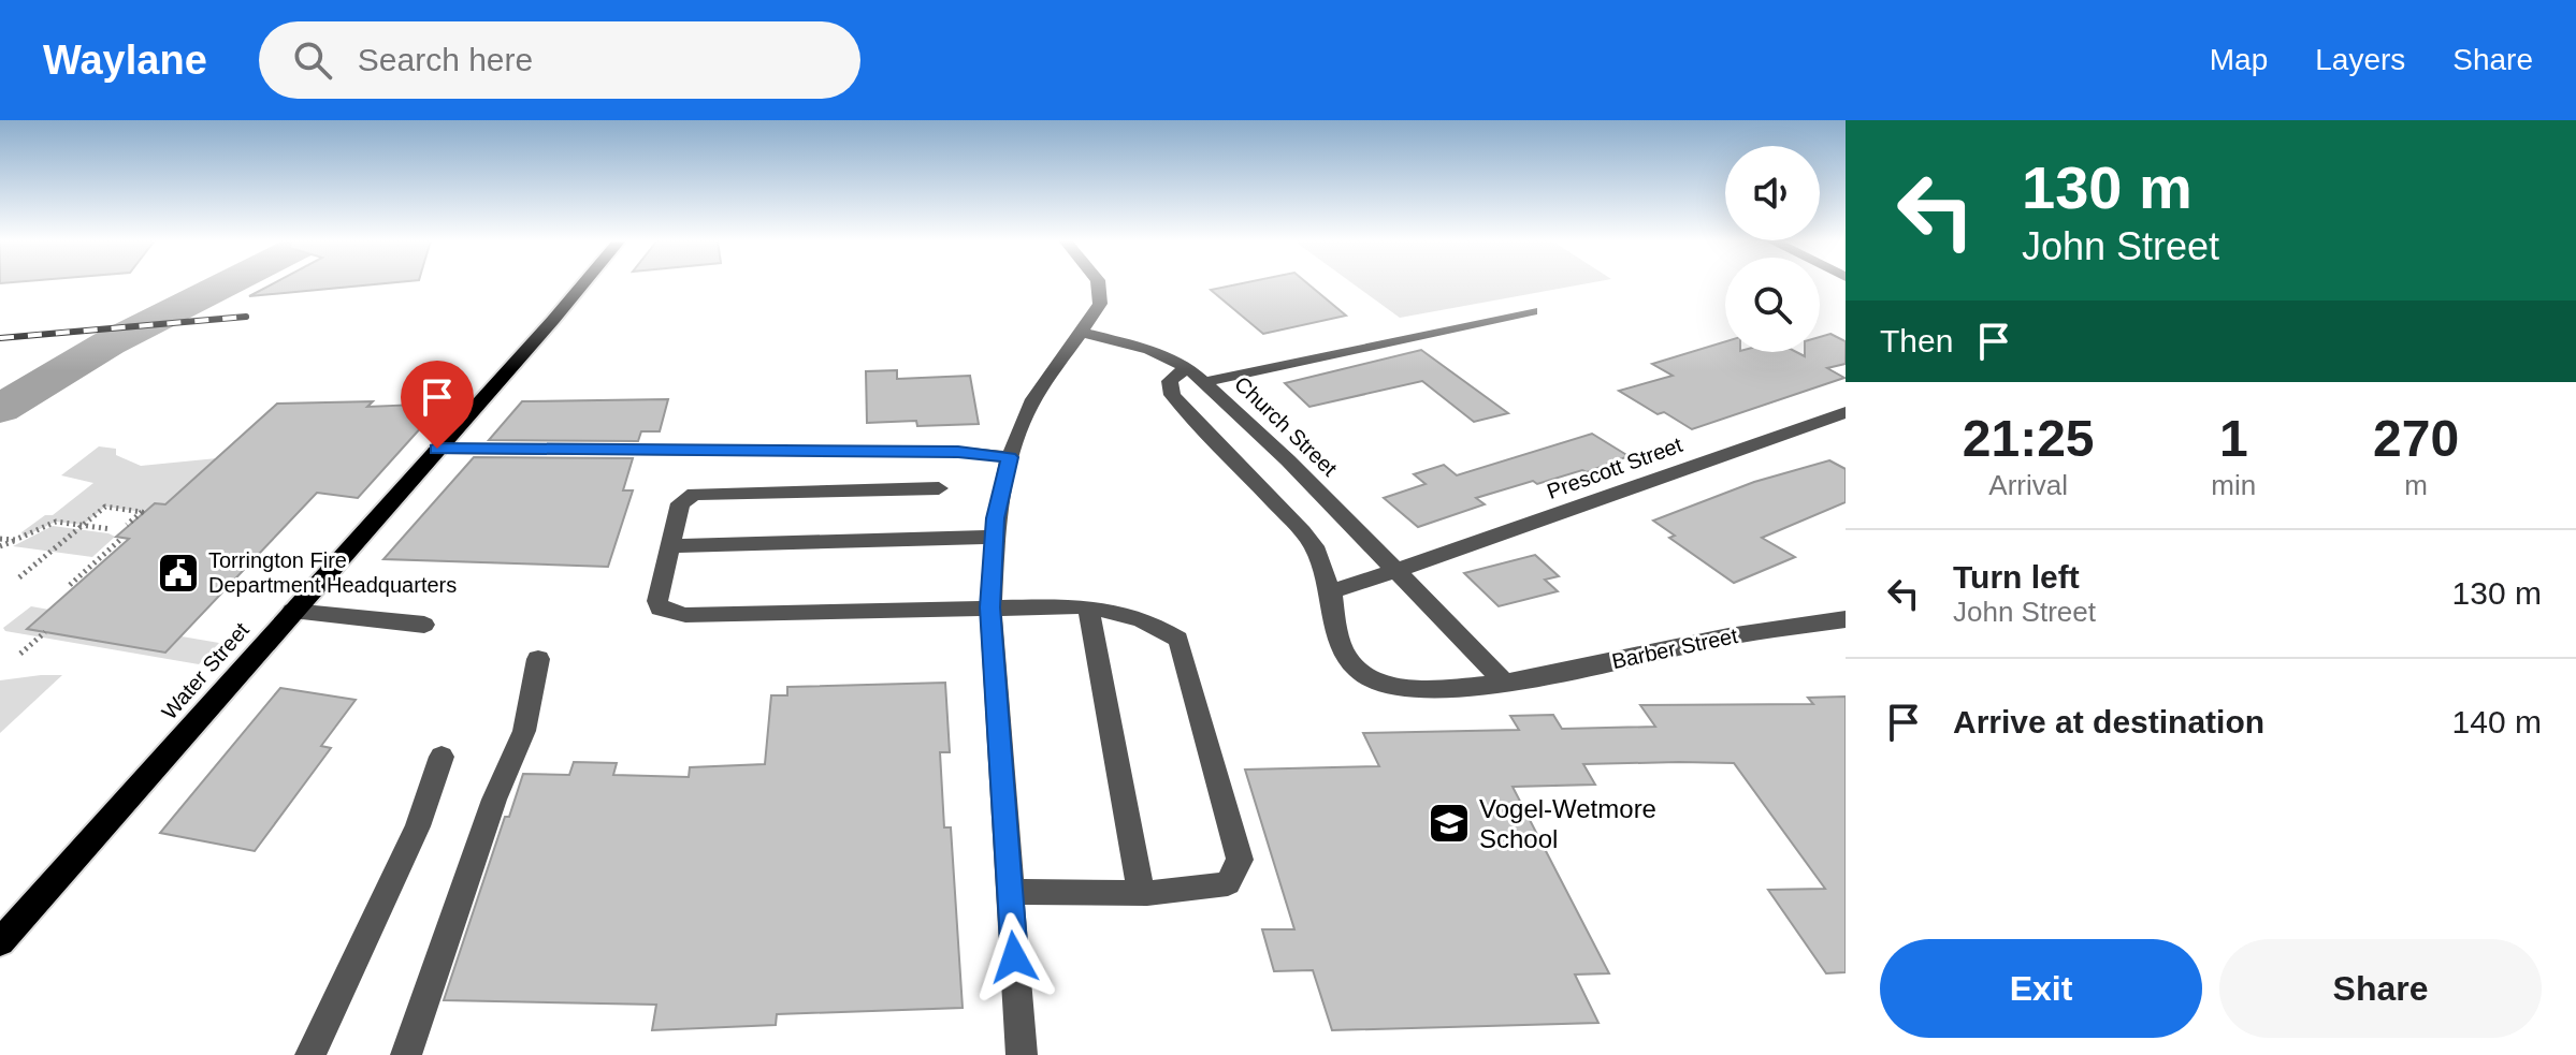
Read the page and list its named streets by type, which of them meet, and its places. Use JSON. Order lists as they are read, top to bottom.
{
  "streets": {
    "main road": ["Water Street"],
    "street": ["Church Street", "Prescott Street", "Barber Street"]
  },
  "crossings": [
    ["Church Street", "Prescott Street"],
    ["Church Street", "Barber Street"],
    ["Prescott Street", "Barber Street"]
  ],
  "places": {
    "public building": ["Torrington Fire Department Headquarters"],
    "school or university": ["Vogel-Wetmore School"]
  },
  "page": {
    "header": "Waylane",
    "search": "Search here",
    "nav": ["Map", "Layers", "Share"],
    "turn": ["130 m", "John Street"],
    "then": "Then",
    "eta": [
      "21:25",
      "Arrival",
      "1",
      "min",
      "270",
      "m"
    ],
    "list": [
      {
        "name": "Turn left",
        "note": "John Street",
        "value": "130 m"
      },
      {
        "name": "Arrive at destination",
        "value": "140 m"
      }
    ],
    "buttons": ["Exit", "Share"]
  }
}
